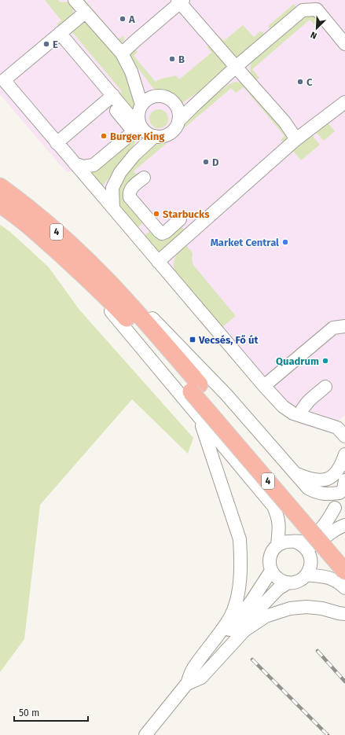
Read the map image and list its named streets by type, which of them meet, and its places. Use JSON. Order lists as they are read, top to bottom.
{
  "streets": {
    "main road": ["4"]
  },
  "places": {
    "other": [
      "A",
      "E",
      "B",
      "C",
      "Burger King",
      "D",
      "Starbucks",
      "Market Central",
      "Quadrum"
    ],
    "transit": ["Vecsés, Fő út"]
  },
  "scale_bar": "50 m",
  "north": "bottom left"
}
